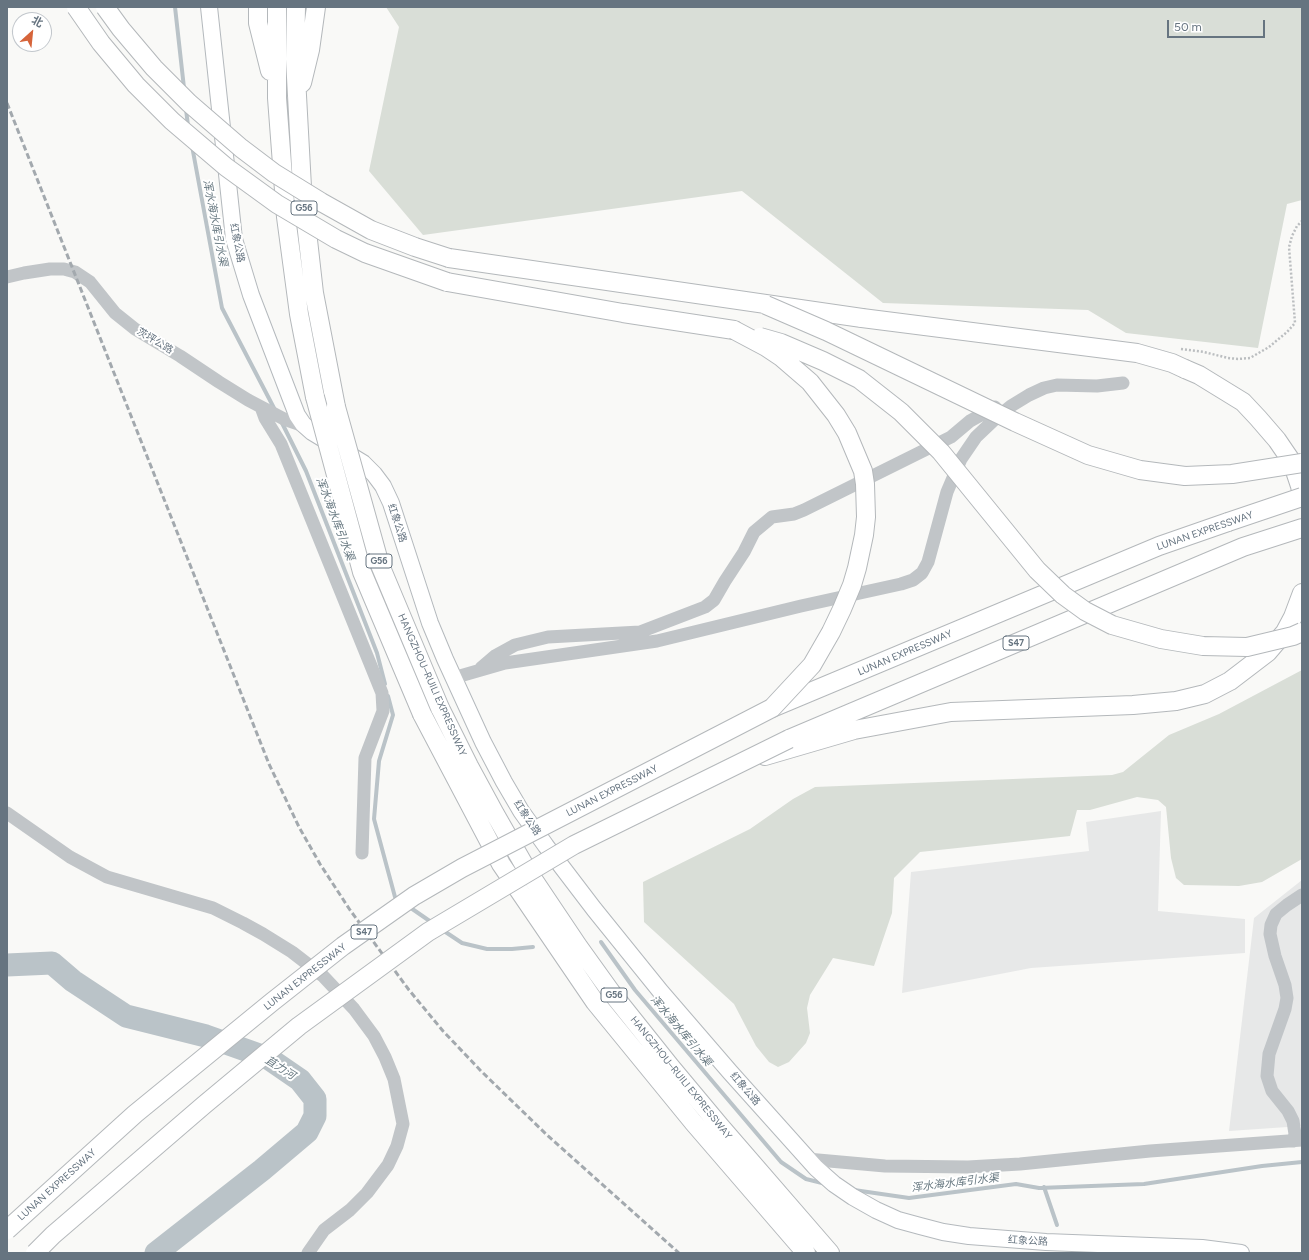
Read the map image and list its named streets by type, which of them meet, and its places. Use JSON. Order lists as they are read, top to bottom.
{
  "streets": {
    "highway": [
      "G56",
      "LUNAN EXPRESSWAY",
      "S47",
      "HANGZHOU–RUILI EXPRESSWAY"
    ],
    "main road": ["红象公路"],
    "street": ["茨坪公路"]
  },
  "crossings": [
    ["红象公路", "茨坪公路"]
  ],
  "water": ["浑水海水库引水渠", "苴力河"],
  "scale_bar": "50 m",
  "north": "top right"
}
